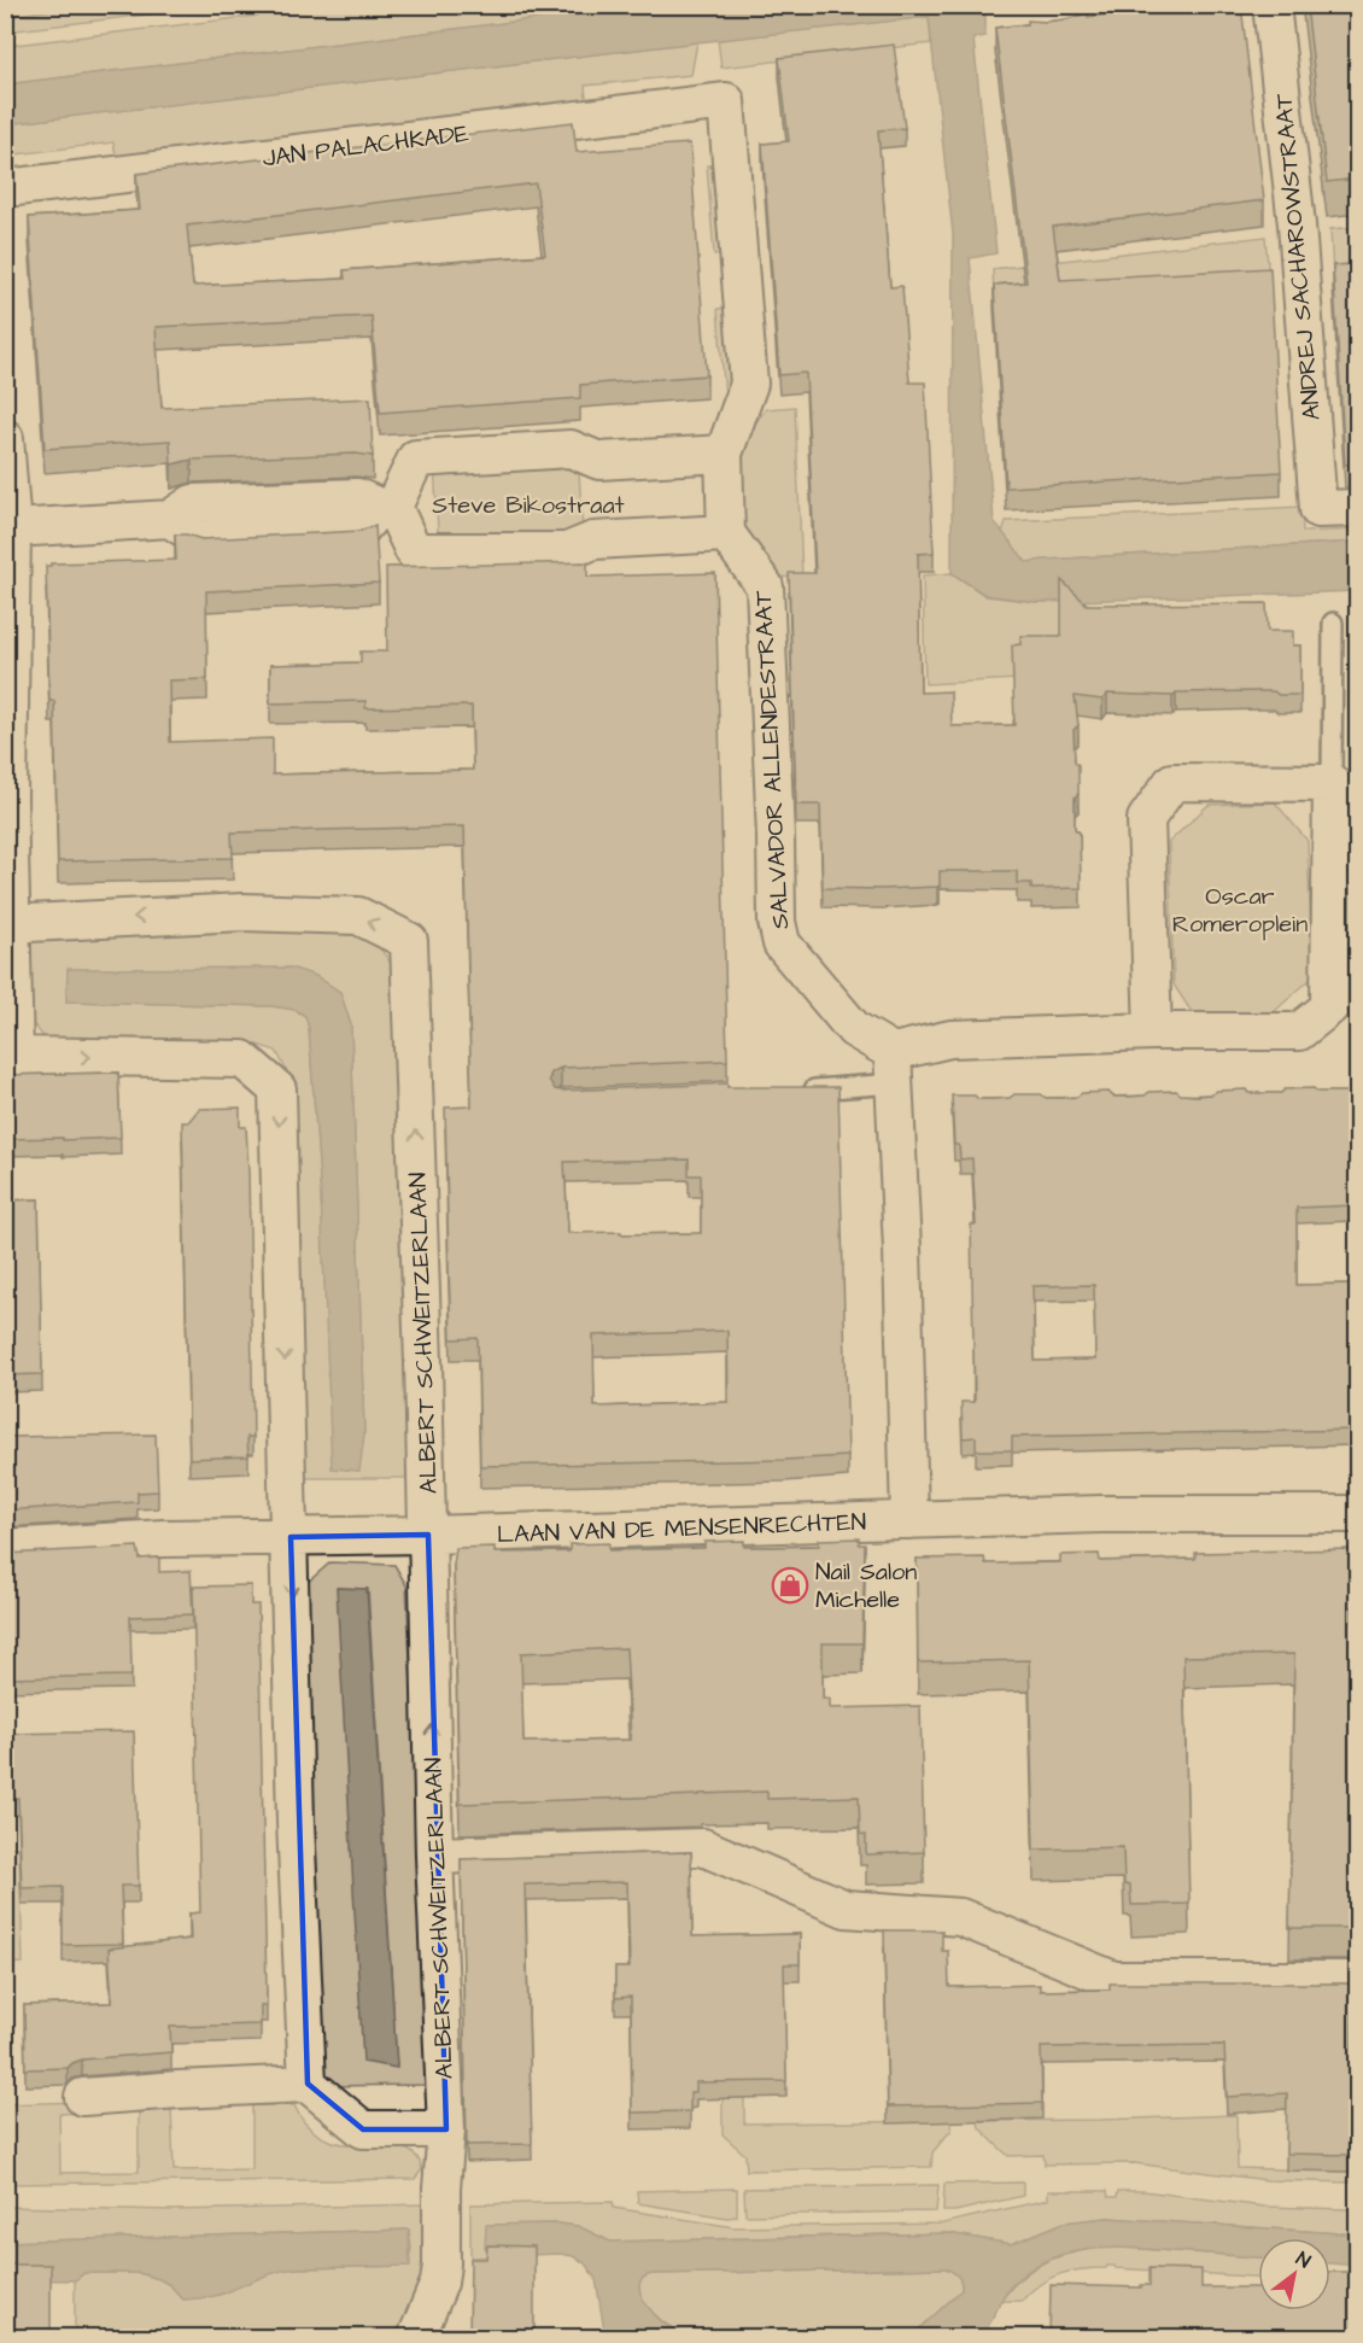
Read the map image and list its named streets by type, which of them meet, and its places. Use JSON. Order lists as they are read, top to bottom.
{
  "streets": {
    "street": [
      "JAN PALACHKADE",
      "ANDREJ SACHAROWSTRAAT",
      "SALVADOR ALLENDESTRAAT",
      "ALBERT SCHWEITZERLAAN",
      "LAAN VAN DE MENSENRECHTEN"
    ]
  },
  "crossings": [
    ["ALBERT SCHWEITZERLAAN", "LAAN VAN DE MENSENRECHTEN"]
  ],
  "parks": ["Steve Bikostraat", "Oscar Romeroplein"],
  "places": {
    "shop": ["Nail Salon Michelle"]
  },
  "north": "top right"
}
